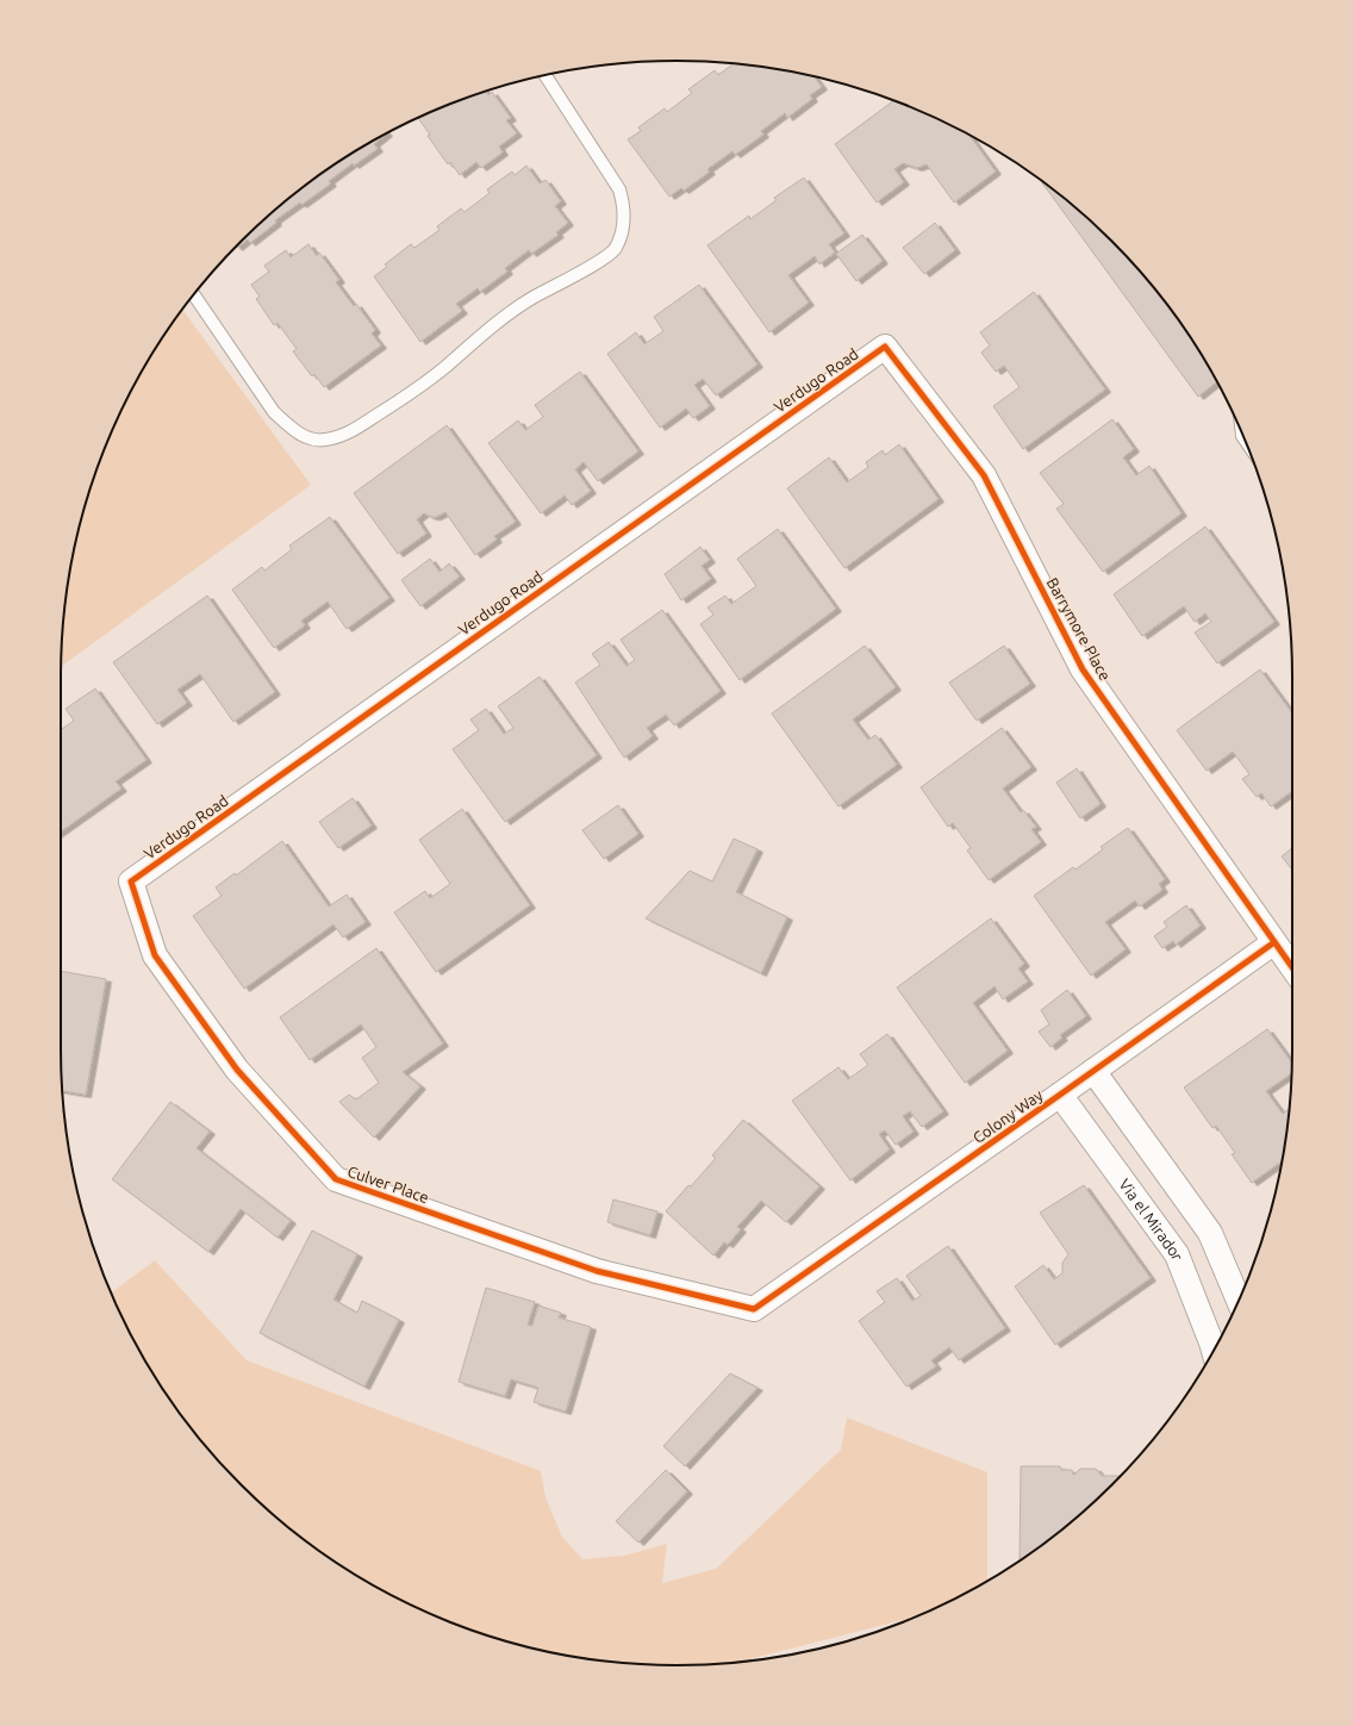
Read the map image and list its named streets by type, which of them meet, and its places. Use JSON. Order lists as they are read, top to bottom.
{
  "streets": {
    "street": [
      "Verdugo Road",
      "Barrymore Place",
      "Colony Way",
      "Culver Place",
      "Via el Mirador"
    ]
  },
  "crossings": [
    ["Verdugo Road", "Barrymore Place"],
    ["Verdugo Road", "Culver Place"],
    ["Barrymore Place", "Colony Way"],
    ["Colony Way", "Culver Place"],
    ["Colony Way", "Via el Mirador"]
  ]
}
